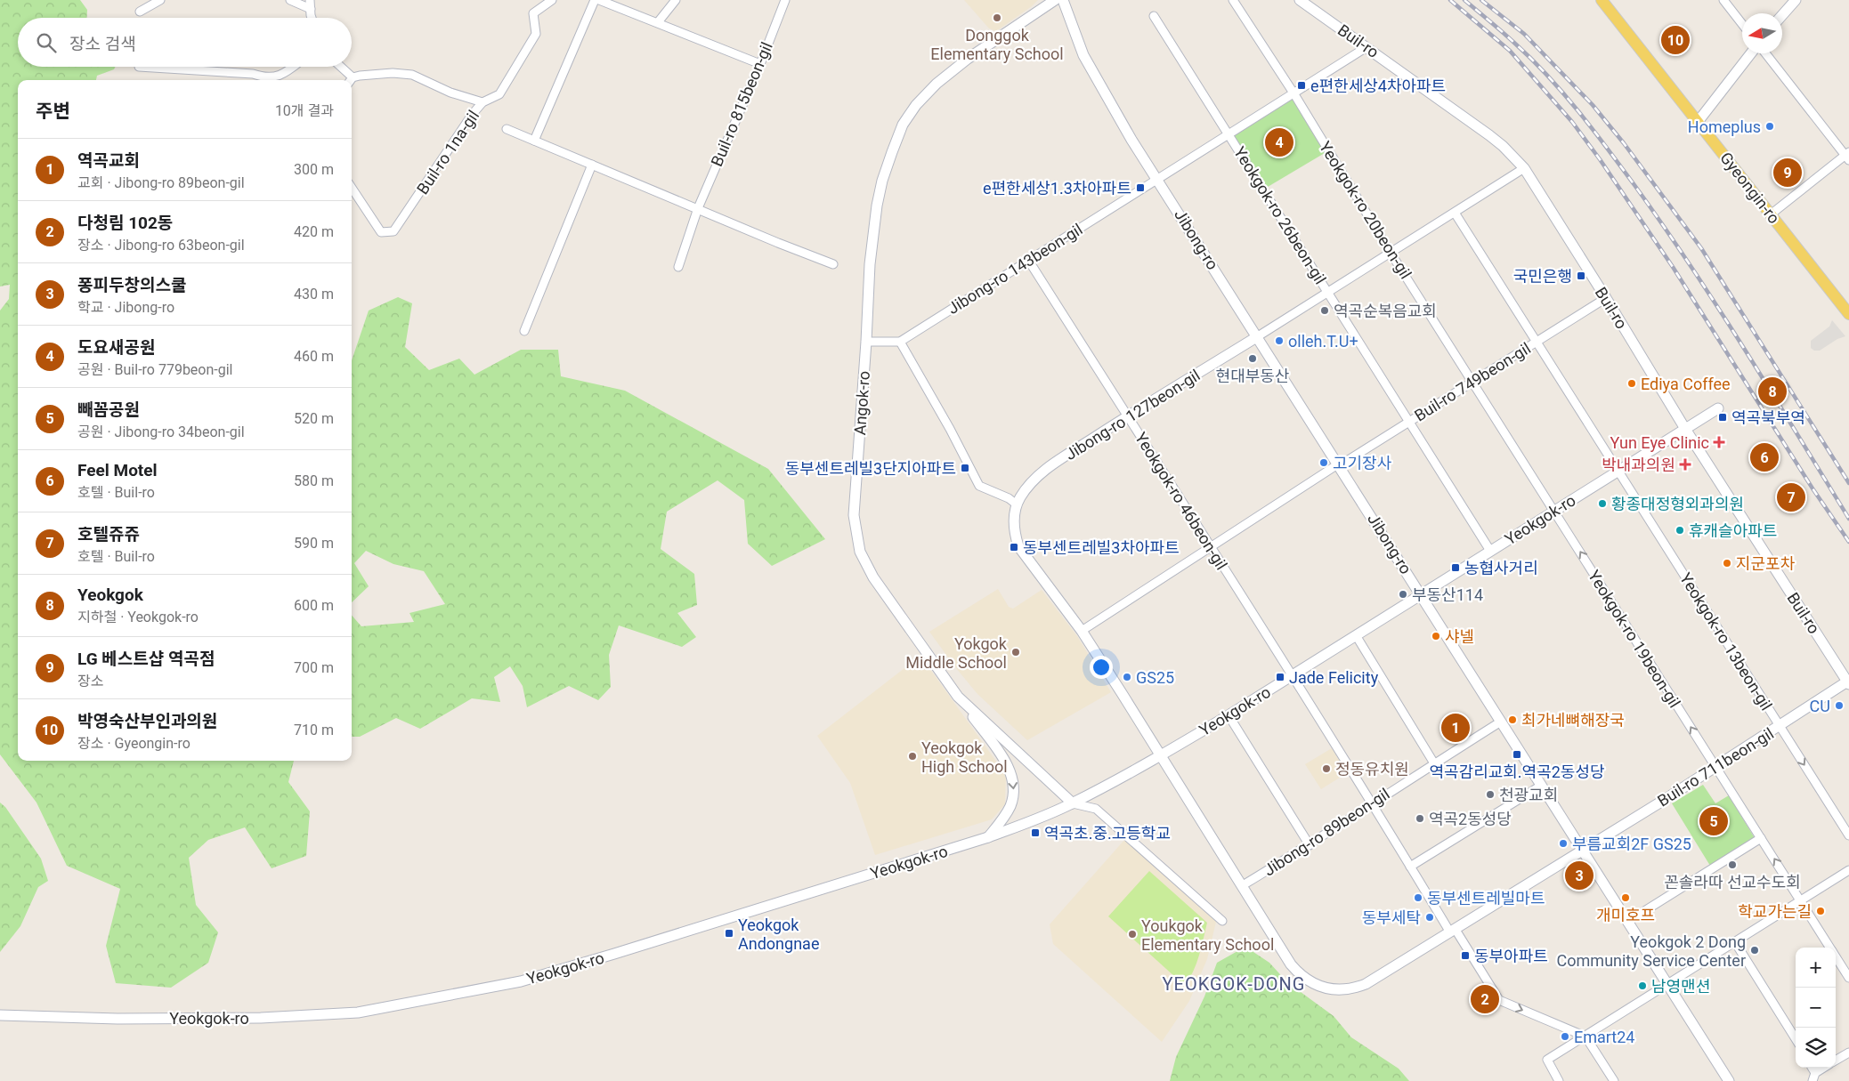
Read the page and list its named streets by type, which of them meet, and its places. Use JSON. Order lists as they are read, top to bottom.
{
  "streets": {
    "main road": ["Gyeongin-ro"],
    "street": [
      "Buil-ro",
      "Buil-ro 815beon-gil",
      "Buil-ro 1na-gil",
      "Yeokgok-ro 20beon-gil",
      "Yeokgok-ro 26beon-gil",
      "Jibong-ro",
      "Jibong-ro 143beon-gil",
      "Buil-ro 749beon-gil",
      "Angok-ro",
      "Jibong-ro 127beon-gil",
      "Yeokgok-ro 46beon-gil",
      "Yeokgok-ro",
      "Yeokgok-ro 19beon-gil",
      "Yeokgok-ro 13beon-gil",
      "Buil-ro 711beon-gil",
      "Jibong-ro 89beon-gil"
    ]
  },
  "crossings": [
    ["Buil-ro", "Jibong-ro 143beon-gil"],
    ["Buil-ro", "Buil-ro 749beon-gil"],
    ["Buil-ro", "Yeokgok-ro"],
    ["Buil-ro", "Buil-ro 711beon-gil"],
    ["Yeokgok-ro 20beon-gil", "Jibong-ro 143beon-gil"],
    ["Yeokgok-ro 20beon-gil", "Buil-ro 749beon-gil"],
    ["Yeokgok-ro 20beon-gil", "Yeokgok-ro"],
    ["Yeokgok-ro 20beon-gil", "Yeokgok-ro 19beon-gil"],
    ["Yeokgok-ro 26beon-gil", "Jibong-ro 143beon-gil"],
    ["Yeokgok-ro 26beon-gil", "Buil-ro 749beon-gil"],
    ["Yeokgok-ro 26beon-gil", "Yeokgok-ro"],
    ["Jibong-ro", "Jibong-ro 143beon-gil"],
    ["Jibong-ro", "Buil-ro 749beon-gil"],
    ["Jibong-ro", "Jibong-ro 127beon-gil"],
    ["Jibong-ro", "Yeokgok-ro"],
    ["Jibong-ro", "Buil-ro 711beon-gil"],
    ["Jibong-ro", "Jibong-ro 89beon-gil"],
    ["Jibong-ro 143beon-gil", "Yeokgok-ro 46beon-gil"],
    ["Buil-ro 749beon-gil", "Yeokgok-ro 46beon-gil"],
    ["Buil-ro 749beon-gil", "Yeokgok-ro 13beon-gil"],
    ["Buil-ro 749beon-gil", "Buil-ro 711beon-gil"],
    ["Angok-ro", "Yeokgok-ro"],
    ["Jibong-ro 127beon-gil", "Yeokgok-ro 46beon-gil"],
    ["Jibong-ro 127beon-gil", "Buil-ro 711beon-gil"],
    ["Yeokgok-ro 46beon-gil", "Yeokgok-ro"],
    ["Yeokgok-ro 46beon-gil", "Buil-ro 711beon-gil"],
    ["Yeokgok-ro 46beon-gil", "Jibong-ro 89beon-gil"],
    ["Yeokgok-ro", "Yeokgok-ro 19beon-gil"],
    ["Yeokgok-ro", "Yeokgok-ro 13beon-gil"],
    ["Yeokgok-ro", "Buil-ro 711beon-gil"],
    ["Yeokgok-ro 19beon-gil", "Buil-ro 711beon-gil"],
    ["Yeokgok-ro 13beon-gil", "Buil-ro 711beon-gil"],
    ["Buil-ro 711beon-gil", "Jibong-ro 89beon-gil"]
  ],
  "one_way": ["Yeokgok-ro 19beon-gil"],
  "districts": ["YEOKGOK-DONG"],
  "places": {
    "other": [
      "Donggok Elementary School",
      "Homeplus",
      "역곡순복음교회",
      "olleh.T.U+",
      "현대부동산",
      "Ediya Coffee",
      "고기장사",
      "황종대정형외과의원",
      "휴캐슬아파트",
      "지군포차",
      "부동산114",
      "샤넬",
      "Yokgok Middle School",
      "GS25",
      "CU",
      "최가네뼈해장국",
      "Yeokgok High School",
      "정동유치원",
      "천광교회",
      "역곡2동성당",
      "부름교회2F GS25",
      "꼰솔라따 선교수도회",
      "동부센트레빌마트",
      "개미호프",
      "학교가는길",
      "동부세탁",
      "Youkgok Elementary School",
      "Yeokgok 2 Dong Community Service Center",
      "남영맨션",
      "Emart24"
    ],
    "transit": [
      "e편한세상4차아파트",
      "e편한세상1.3차아파트",
      "국민은행",
      "역곡북부역",
      "동부센트레빌3단지아파트",
      "동부센트레빌3차아파트",
      "농협사거리",
      "Jade Felicity",
      "역곡감리교회.역곡2동성당",
      "역곡초.중.고등학교",
      "Yeokgok Andongnae",
      "동부아파트"
    ],
    "health": ["Yun Eye Clinic", "박내과의원"]
  },
  "north": "left",
  "page": {
    "search": "장소 검색",
    "pins": [
      "10",
      "4",
      "9",
      "8",
      "6",
      "7",
      "1",
      "5",
      "3",
      "2"
    ],
    "heading": ["주변", "10개 결과"],
    "list": [
      {
        "mark": "1",
        "name": "역곡교회",
        "note": "교회 · Jibong-ro 89beon-gil",
        "value": "300 m"
      },
      {
        "mark": "2",
        "name": "다청림 102동",
        "note": "장소 · Jibong-ro 63beon-gil",
        "value": "420 m"
      },
      {
        "mark": "3",
        "name": "퐁피두창의스쿨",
        "note": "학교 · Jibong-ro",
        "value": "430 m"
      },
      {
        "mark": "4",
        "name": "도요새공원",
        "note": "공원 · Buil-ro 779beon-gil",
        "value": "460 m"
      },
      {
        "mark": "5",
        "name": "빼꼼공원",
        "note": "공원 · Jibong-ro 34beon-gil",
        "value": "520 m"
      },
      {
        "mark": "6",
        "name": "Feel Motel",
        "note": "호텔 · Buil-ro",
        "value": "580 m"
      },
      {
        "mark": "7",
        "name": "호텔쥬쥬",
        "note": "호텔 · Buil-ro",
        "value": "590 m"
      },
      {
        "mark": "8",
        "name": "Yeokgok",
        "note": "지하철 · Yeokgok-ro",
        "value": "600 m"
      },
      {
        "mark": "9",
        "name": "LG 베스트샵 역곡점",
        "note": "장소",
        "value": "700 m"
      },
      {
        "mark": "10",
        "name": "박영숙산부인과의원",
        "note": "장소 · Gyeongin-ro",
        "value": "710 m"
      }
    ],
    "map_buttons": ["+", "−"]
  }
}
